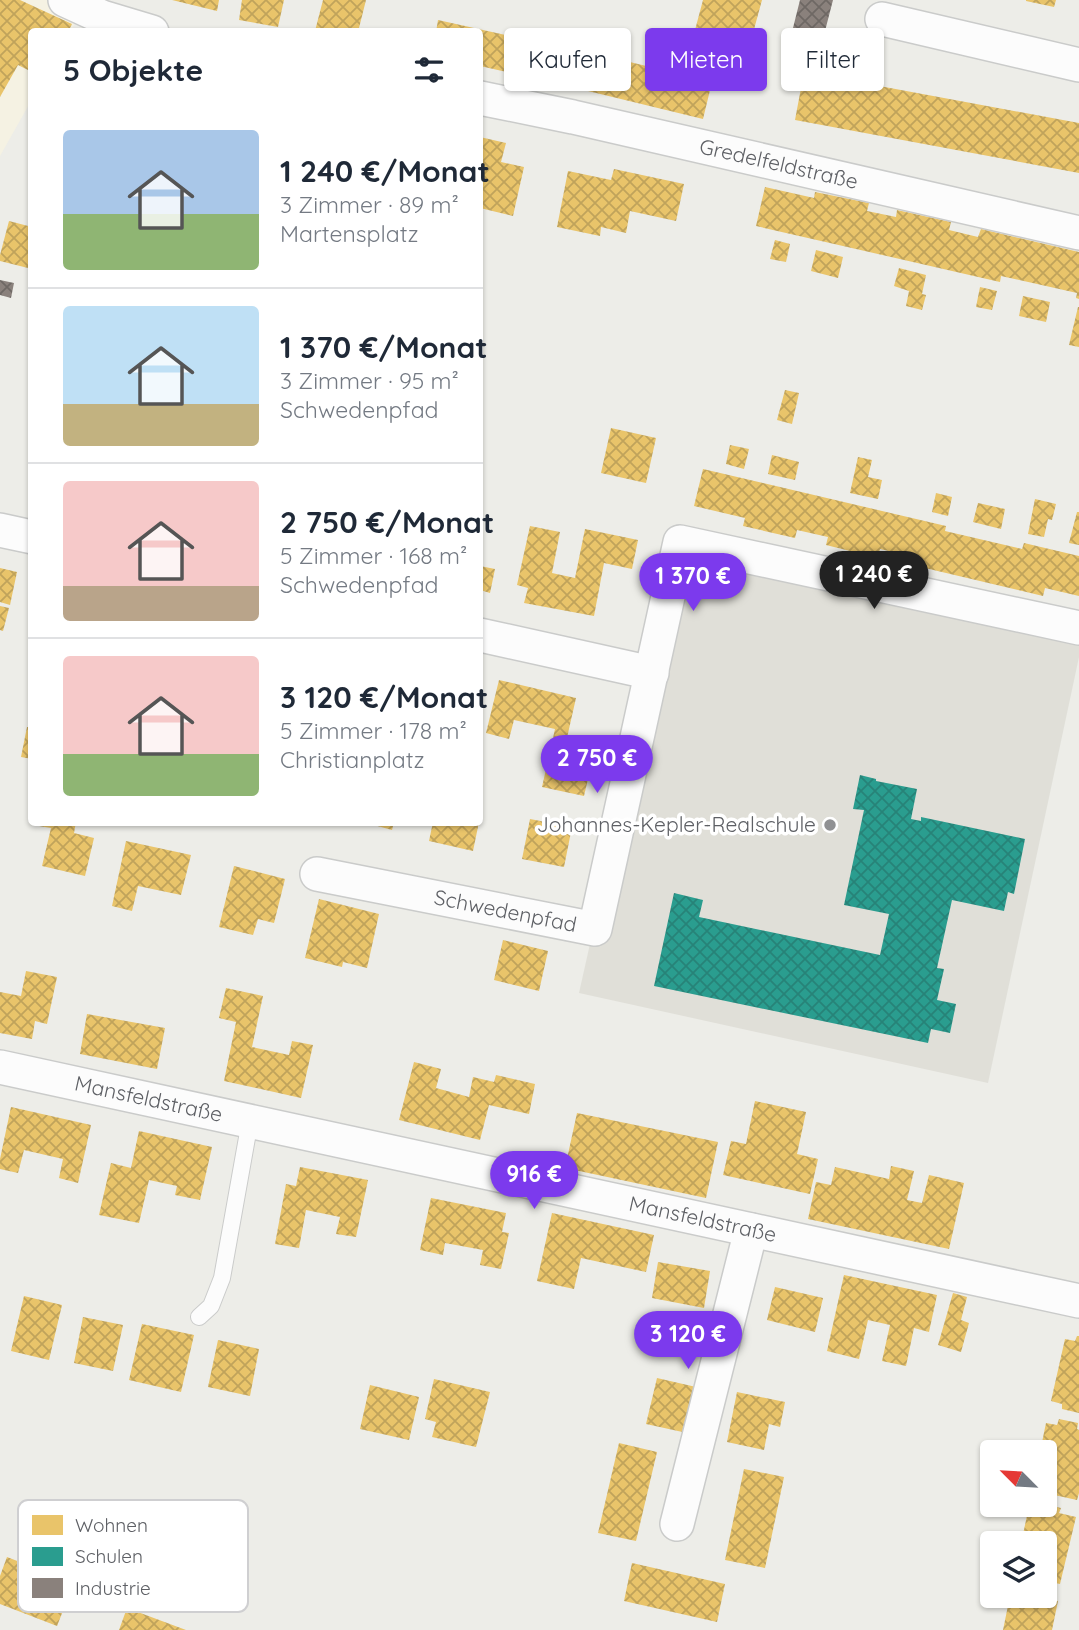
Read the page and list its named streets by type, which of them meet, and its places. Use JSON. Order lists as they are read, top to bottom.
{
  "streets": {
    "street": ["Gredelfeldstraße", "Schwedenpfad", "Mansfeldstraße"]
  },
  "places": ["Johannes-Kepler-Realschule"],
  "legend": ["Wohnen", "Schulen", "Industrie"],
  "north": "top left",
  "page": {
    "chip": ["Kaufen", "Mieten", "Filter"],
    "heading": "5 Objekte",
    "list": [
      {
        "name": "1 240 €/Monat",
        "note": "3 Zimmer · 89 m² · Martensplatz"
      },
      {
        "name": "1 370 €/Monat",
        "note": "3 Zimmer · 95 m² · Schwedenpfad"
      },
      {
        "name": "2 750 €/Monat",
        "note": "5 Zimmer · 168 m² · Schwedenpfad"
      },
      {
        "name": "3 120 €/Monat",
        "note": "5 Zimmer · 178 m² · Christianplatz"
      }
    ],
    "price": [
      "1 240 €",
      "1 370 €",
      "2 750 €",
      "916 €",
      "3 120 €"
    ]
  }
}
